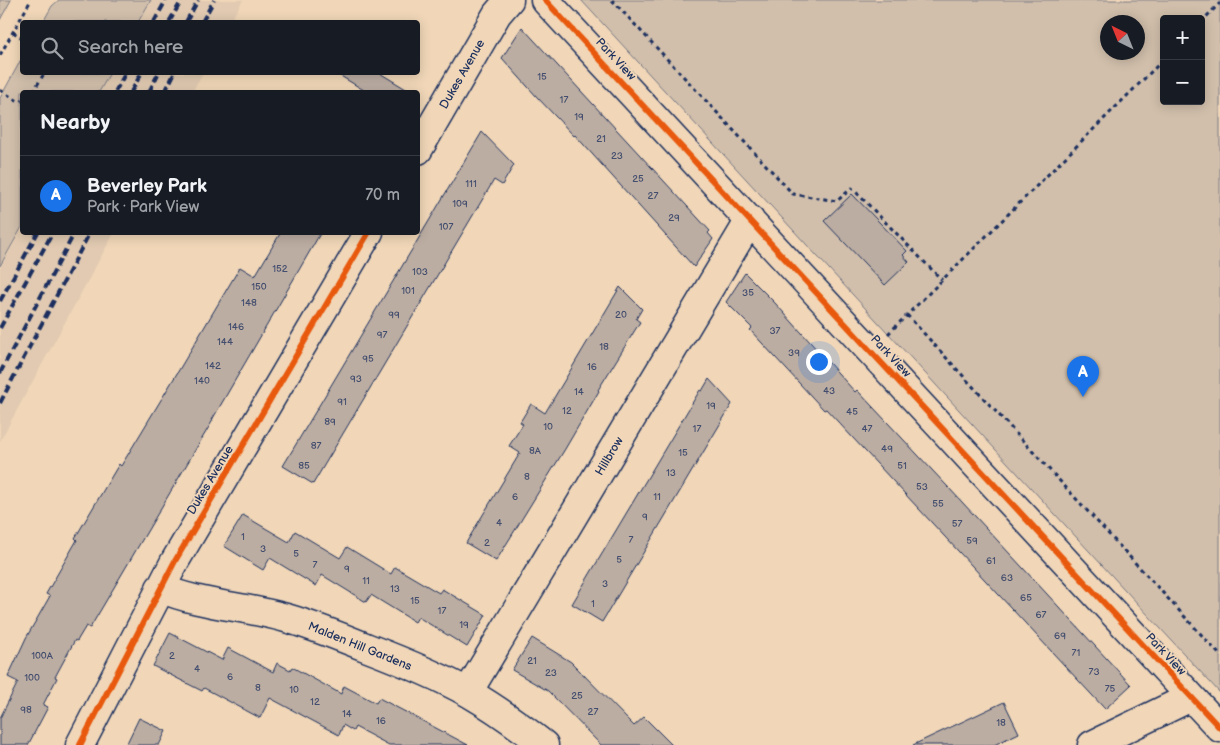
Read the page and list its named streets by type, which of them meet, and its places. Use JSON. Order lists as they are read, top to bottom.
{
  "streets": {
    "street": [
      "Park View",
      "Dukes Avenue",
      "Hillbrow",
      "Malden Hill Gardens"
    ]
  },
  "crossings": [
    ["Park View", "Hillbrow"],
    ["Dukes Avenue", "Malden Hill Gardens"],
    ["Hillbrow", "Malden Hill Gardens"]
  ],
  "house_numbers": [
    "15",
    "17",
    "19",
    "21",
    "23",
    "25",
    "111",
    "27",
    "109",
    "29",
    "107",
    "152",
    "103",
    "150",
    "101",
    "35",
    "148",
    "99",
    "20",
    "146",
    "37",
    "97",
    "144",
    "18",
    "39",
    "95",
    "142",
    "16",
    "93",
    "140",
    "43",
    "14",
    "91",
    "19",
    "12",
    "45",
    "89",
    "10",
    "17",
    "47",
    "87",
    "49",
    "8A",
    "15",
    "85",
    "51",
    "13",
    "8",
    "53",
    "6",
    "11",
    "55",
    "9",
    "4",
    "57",
    "1",
    "7",
    "59",
    "2",
    "3",
    "5",
    "5",
    "61",
    "7",
    "9",
    "63",
    "11",
    "3",
    "13",
    "65",
    "15",
    "1",
    "17",
    "67",
    "19",
    "69",
    "71",
    "100A",
    "2",
    "21",
    "4",
    "73",
    "23",
    "6",
    "100",
    "8",
    "75",
    "10",
    "25",
    "12",
    "98",
    "27",
    "14",
    "16",
    "18"
  ],
  "north": "top left",
  "page": {
    "map_buttons": ["+", "−"],
    "search": "Search here",
    "heading": "Nearby",
    "list": [
      {
        "mark": "A",
        "name": "Beverley Park",
        "note": "Park · Park View",
        "value": "70 m"
      }
    ],
    "pins": "A"
  }
}
